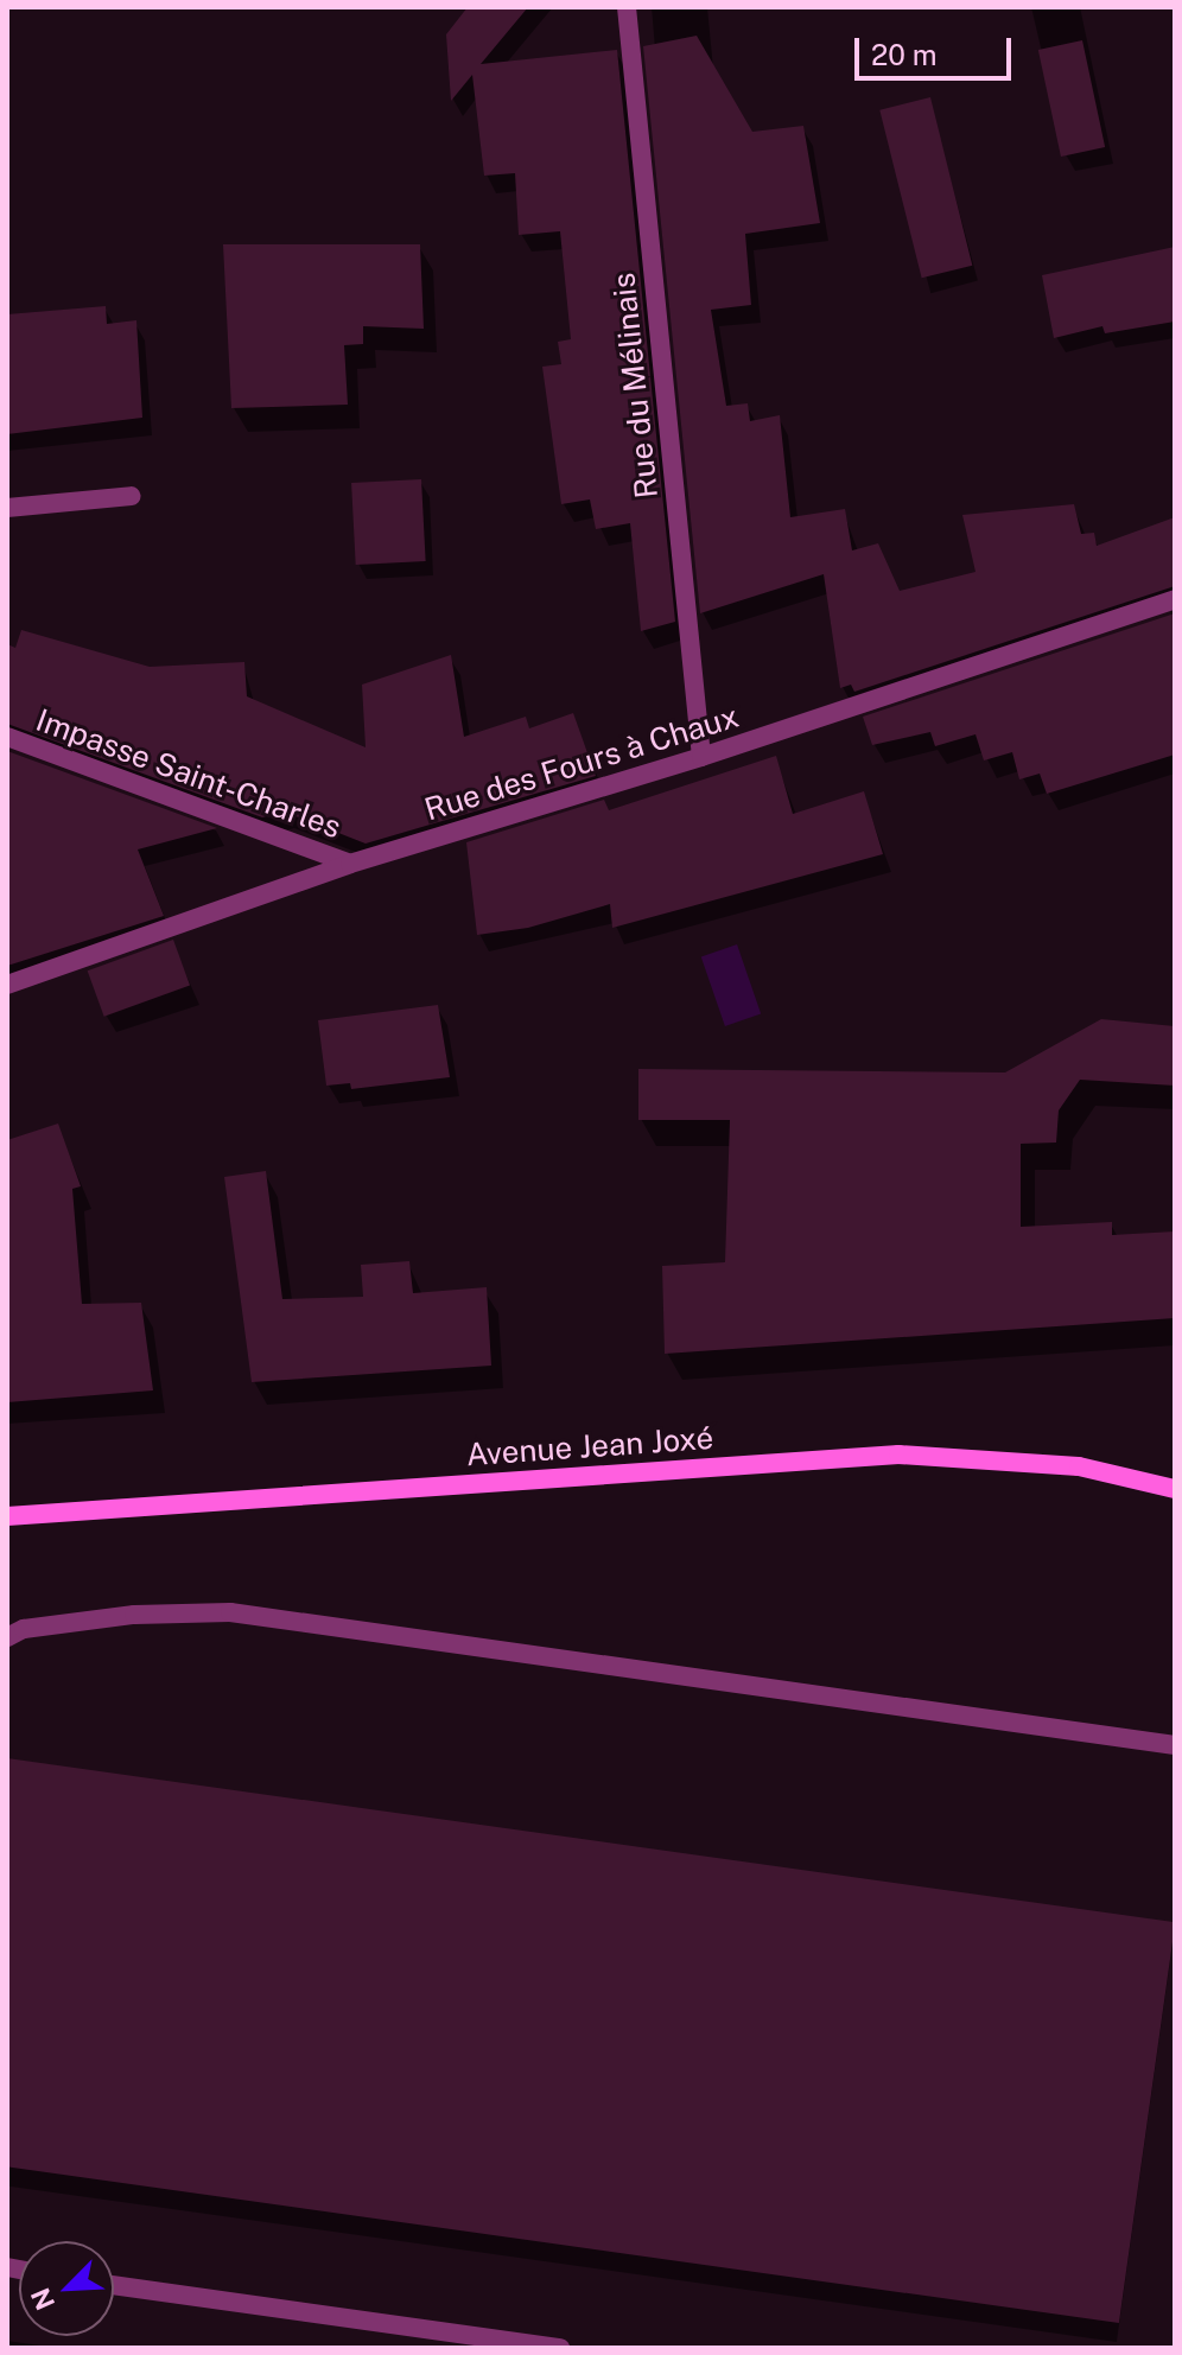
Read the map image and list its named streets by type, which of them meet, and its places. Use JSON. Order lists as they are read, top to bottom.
{
  "streets": {
    "main road": ["Avenue Jean Joxé"],
    "street": ["Rue du Mélinais", "Rue des Fours à Chaux", "Impasse Saint-Charles"]
  },
  "crossings": [
    ["Rue du Mélinais", "Rue des Fours à Chaux"],
    ["Rue des Fours à Chaux", "Impasse Saint-Charles"]
  ],
  "scale_bar": "20 m",
  "north": "bottom left"
}
